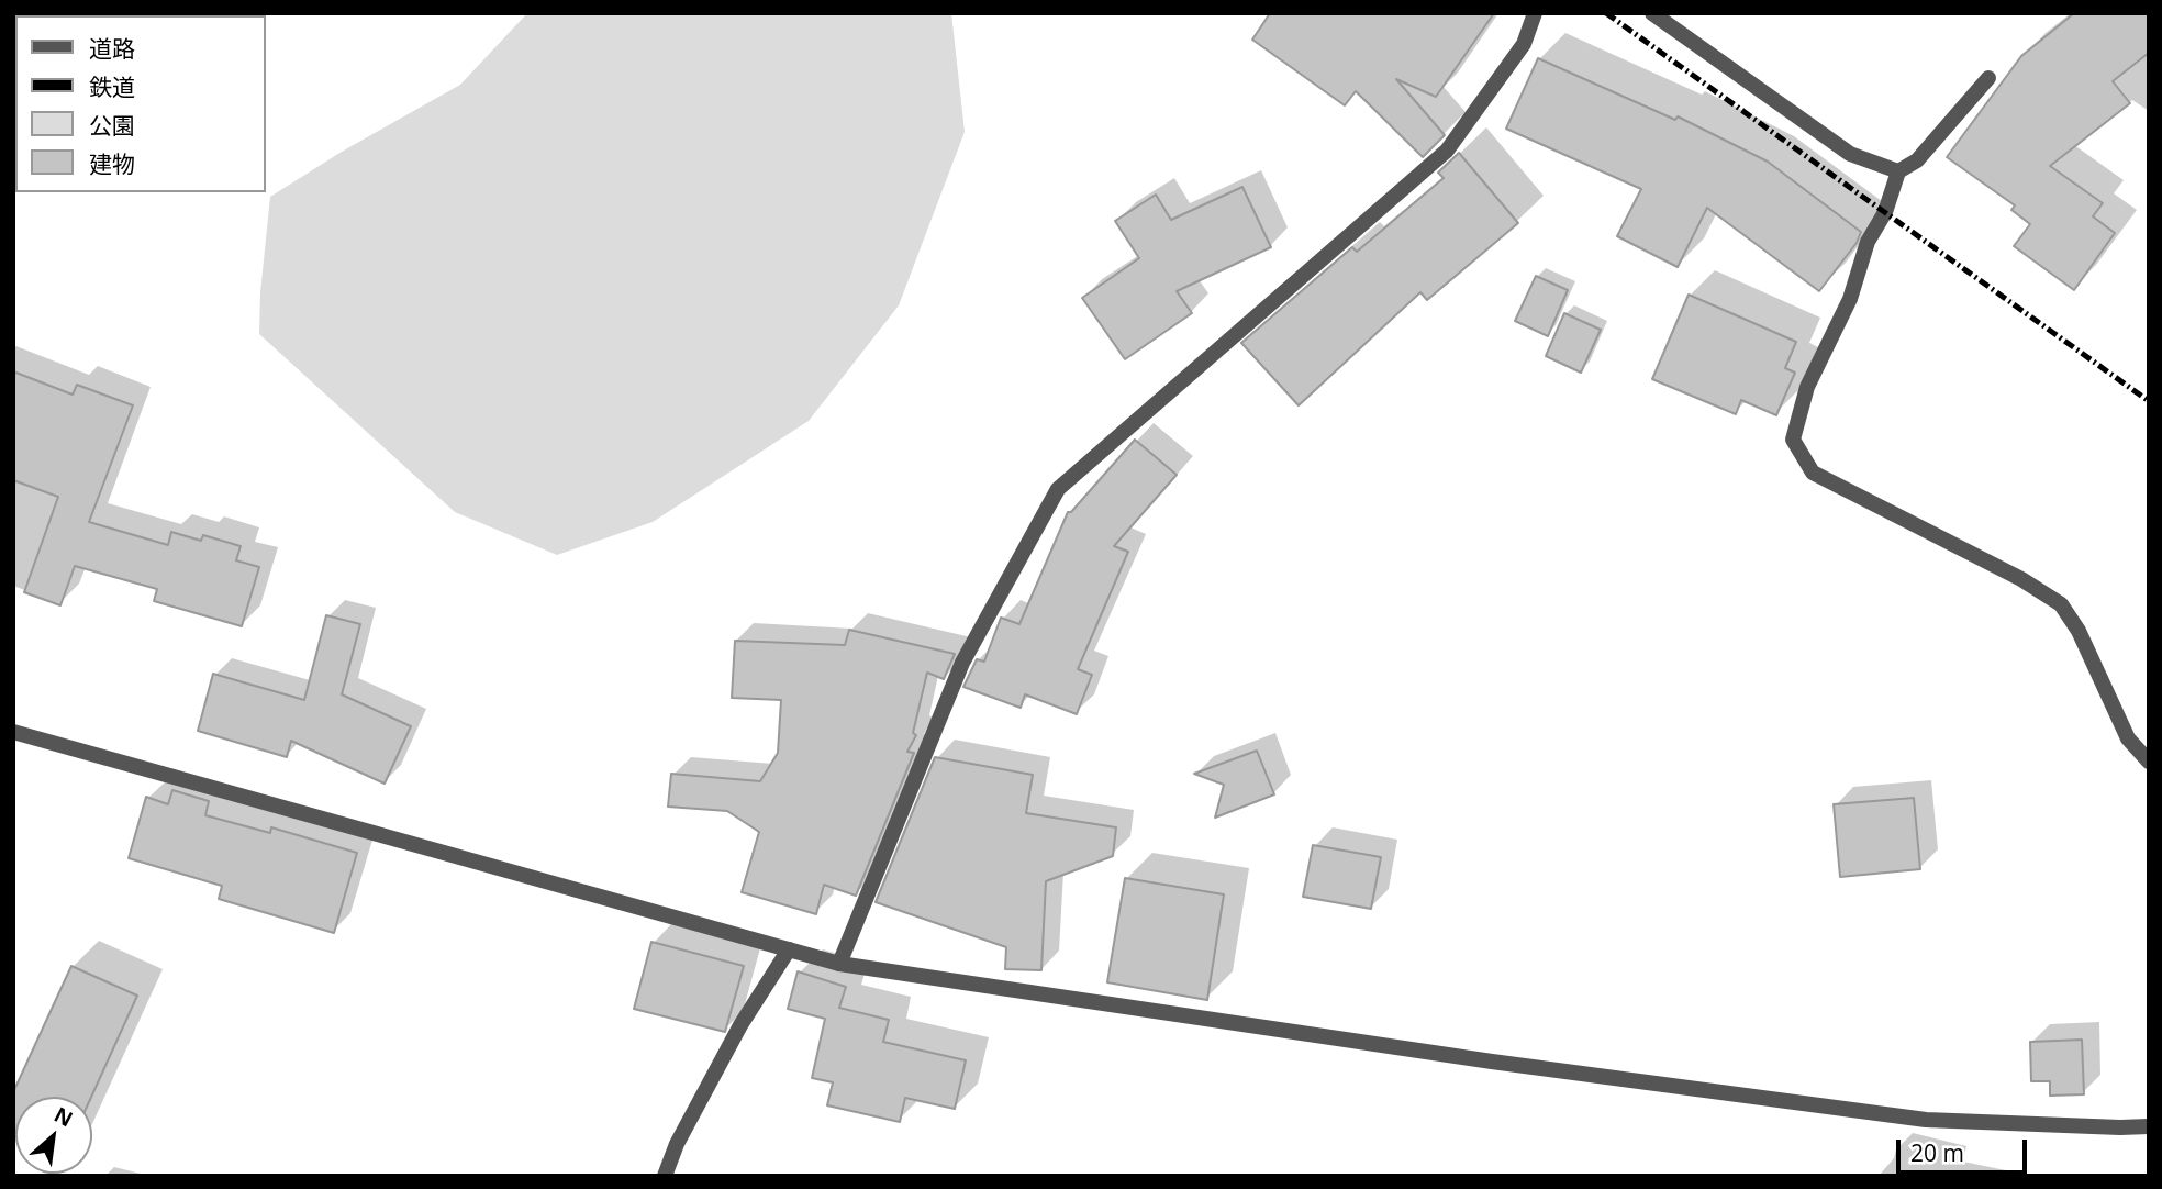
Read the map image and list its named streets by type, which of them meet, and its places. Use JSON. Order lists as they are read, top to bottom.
{
  "legend": [
    "道路",
    "鉄道",
    "公園",
    "建物"
  ],
  "scale_bar": "20 m",
  "north": "top right"
}
